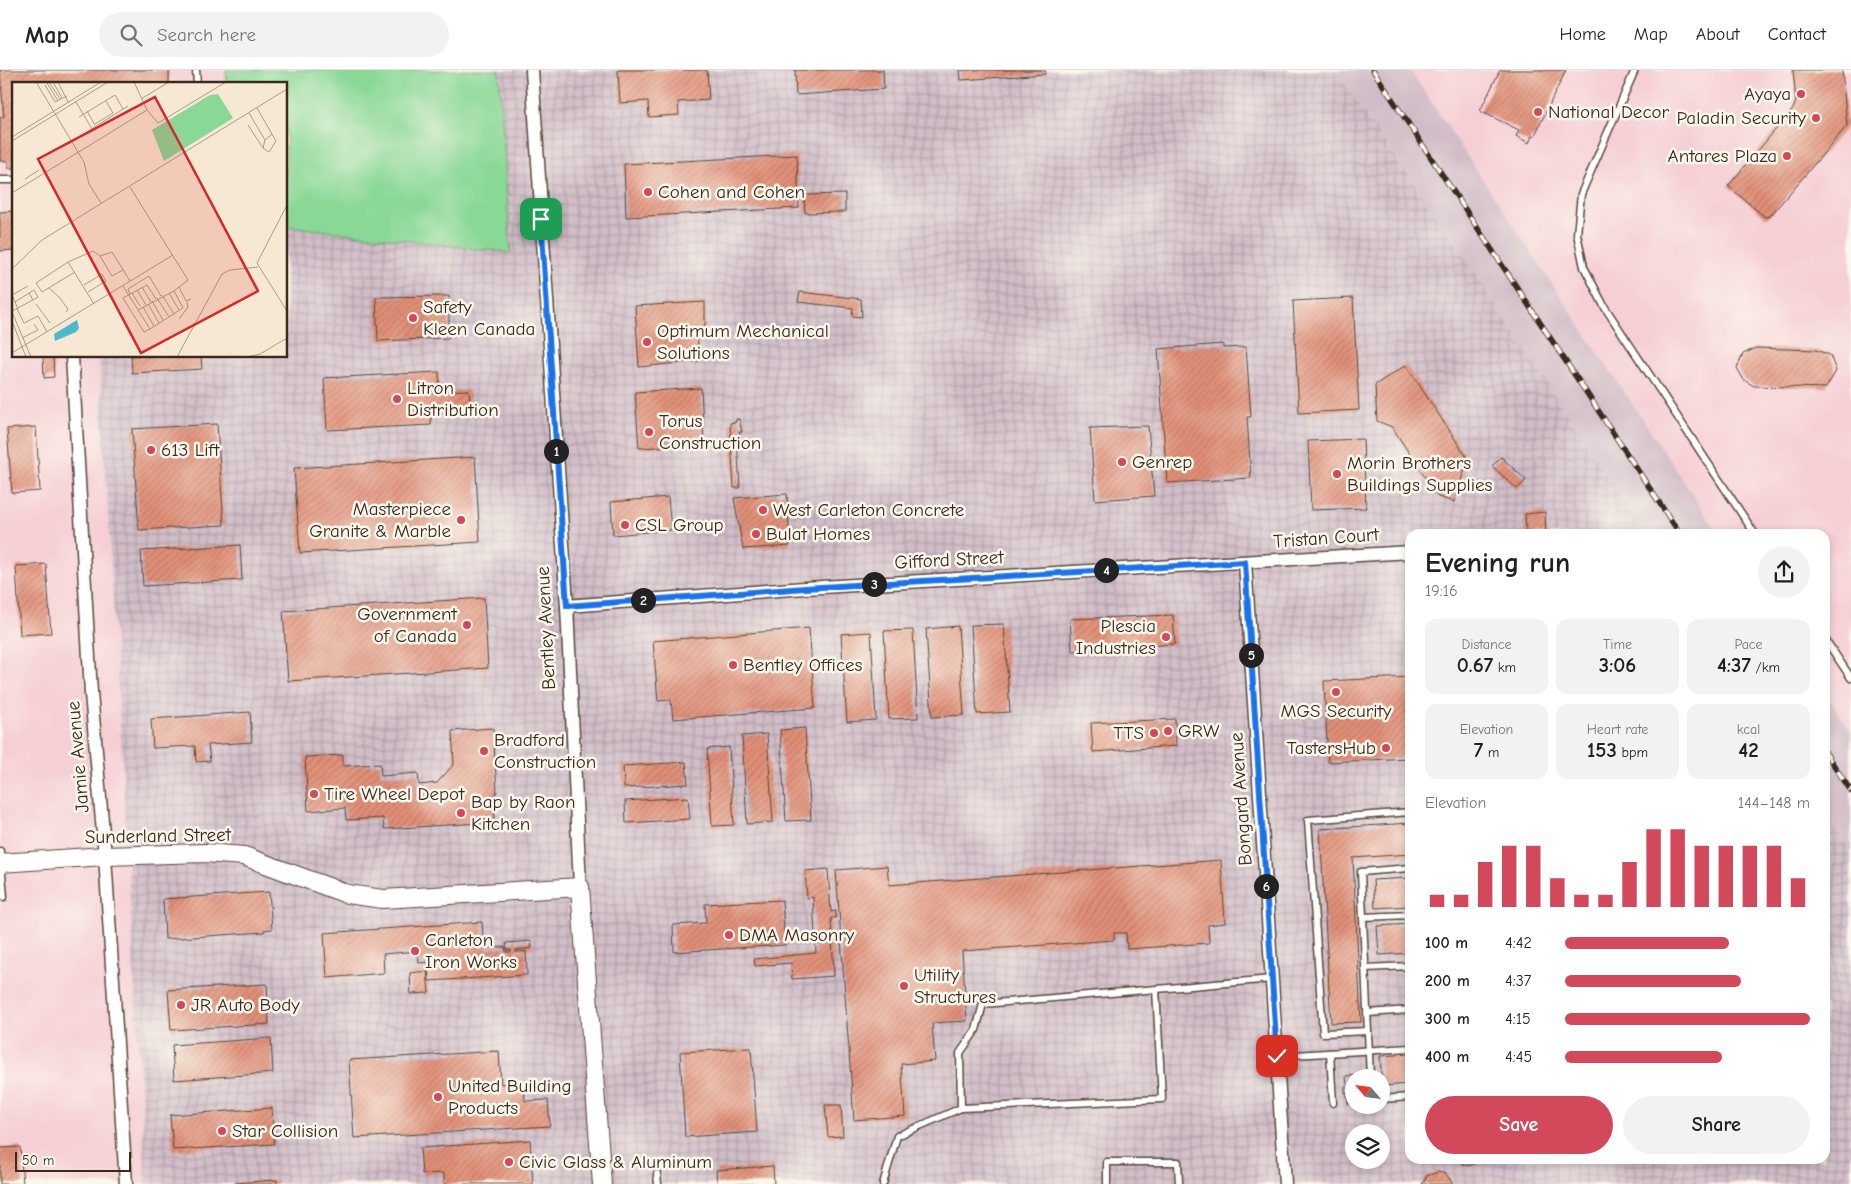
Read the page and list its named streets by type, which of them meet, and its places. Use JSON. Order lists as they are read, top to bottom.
{
  "streets": {
    "street": [
      "Tristan Court",
      "Gifford Street",
      "Bentley Avenue",
      "Jamie Avenue",
      "Bongard Avenue",
      "Sunderland Street"
    ]
  },
  "crossings": [
    ["Tristan Court", "Gifford Street"],
    ["Tristan Court", "Bongard Avenue"],
    ["Gifford Street", "Bentley Avenue"],
    ["Gifford Street", "Bongard Avenue"],
    ["Bentley Avenue", "Sunderland Street"],
    ["Jamie Avenue", "Sunderland Street"]
  ],
  "places": [
    "Ayaya",
    "National Decor",
    "Paladin Security",
    "Antares Plaza",
    "Cohen and Cohen",
    "Safety Kleen Canada",
    "Optimum Mechanical Solutions",
    "Litron Distribution",
    "Torus Construction",
    "613 Lift",
    "Genrep",
    "Morin Brothers Buildings Supplies",
    "West Carleton Concrete",
    "Masterpiece Granite & Marble",
    "CSL Group",
    "Bulat Homes",
    "Government of Canada",
    "Plescia Industries",
    "Bentley Offices",
    "MGS Security",
    "GRW",
    "TTS",
    "TastersHub",
    "Bradford Construction",
    "Tire Wheel Depot",
    "Bap by Raon Kitchen",
    "DMA Masonry",
    "Carleton Iron Works",
    "Utility Structures",
    "JR Auto Body",
    "United Building Products",
    "Star Collision",
    "Civic Glass & Aluminum"
  ],
  "scale_bar": "50 m",
  "north": "top left",
  "page": {
    "header": "Map",
    "search": "Search here",
    "nav": [
      "Home",
      "Map",
      "About",
      "Contact"
    ],
    "pins": [
      "1",
      "4",
      "3",
      "2",
      "5",
      "6"
    ],
    "heading": ["Evening run", "19:16"],
    "stats": [
      ["Distance", "0.67 km"],
      ["Time", "3:06"],
      ["Pace", "4:37 /km"],
      ["Elevation", "7 m"],
      ["Heart rate", "153 bpm"],
      ["kcal", "42"]
    ],
    "chart": ["Elevation", "144–148 m"],
    "list": [
      {
        "name": "100 m",
        "note": "4:42"
      },
      {
        "name": "200 m",
        "note": "4:37"
      },
      {
        "name": "300 m",
        "note": "4:15"
      },
      {
        "name": "400 m",
        "note": "4:45"
      }
    ],
    "buttons": ["Save", "Share"],
    "scale": "50 m"
  }
}
